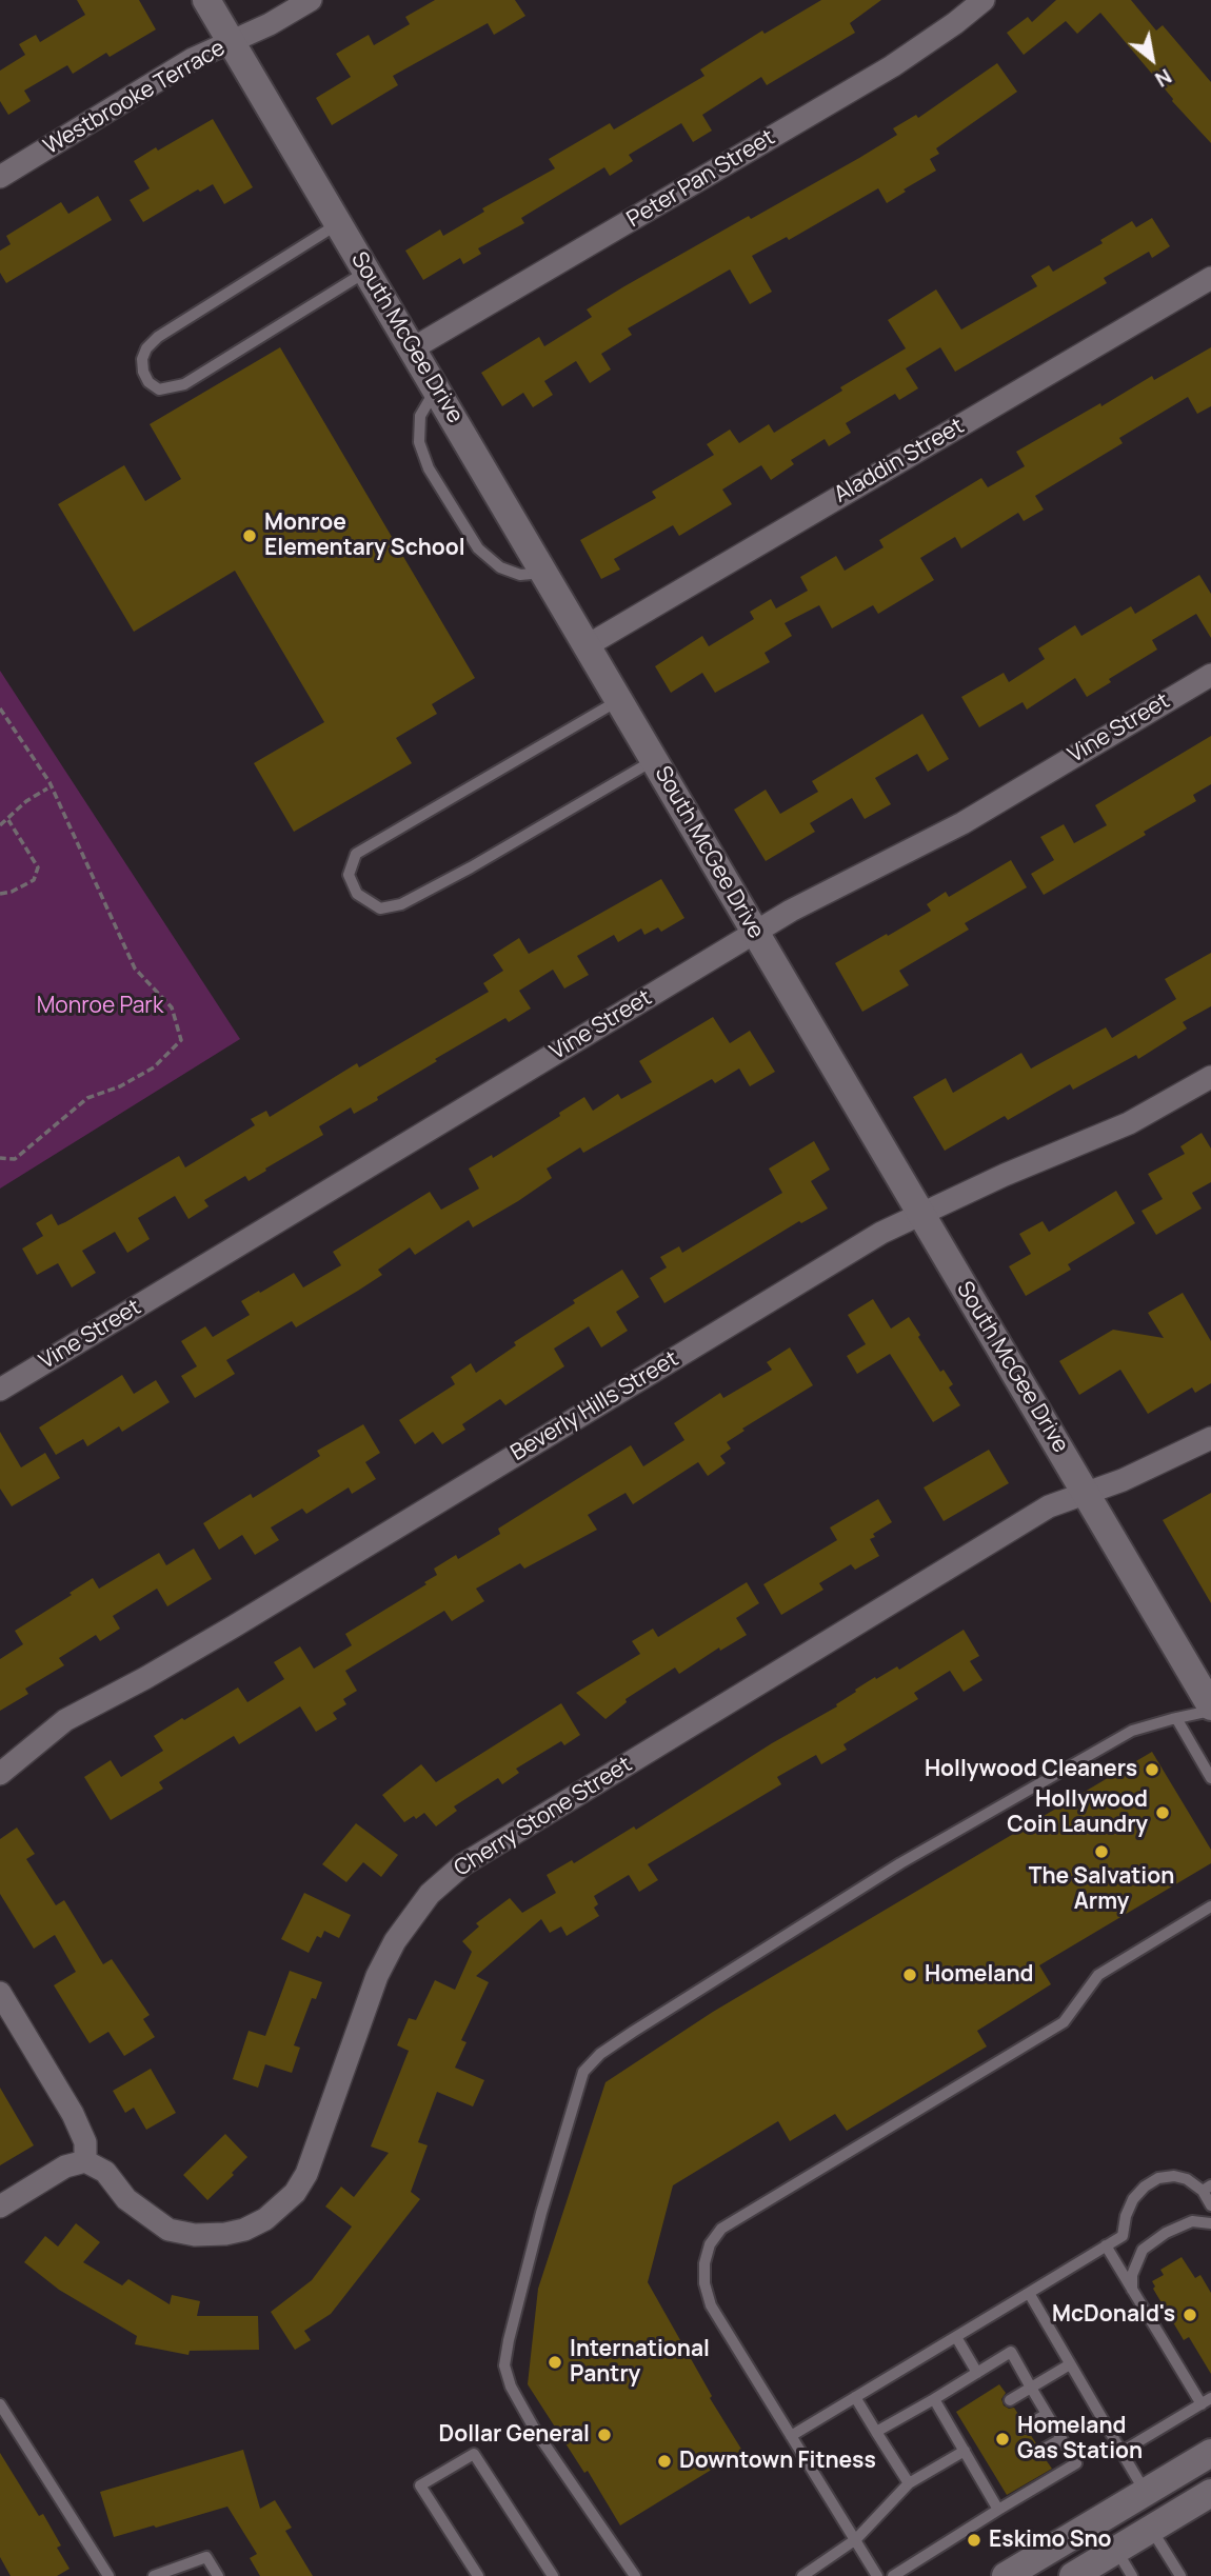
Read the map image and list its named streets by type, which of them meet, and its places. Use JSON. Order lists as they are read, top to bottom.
{
  "streets": {
    "street": [
      "Westbrooke Terrace",
      "Peter Pan Street",
      "South McGee Drive",
      "Aladdin Street",
      "Vine Street",
      "Beverly Hills Street",
      "Cherry Stone Street"
    ]
  },
  "crossings": [
    ["Westbrooke Terrace", "South McGee Drive"],
    ["Peter Pan Street", "South McGee Drive"],
    ["South McGee Drive", "Aladdin Street"],
    ["South McGee Drive", "Vine Street"],
    ["South McGee Drive", "Beverly Hills Street"],
    ["South McGee Drive", "Cherry Stone Street"]
  ],
  "parks": ["Monroe Park"],
  "places": [
    "Monroe Elementary School",
    "Hollywood Cleaners",
    "Hollywood Coin Laundry",
    "The Salvation Army",
    "Homeland",
    "McDonald's",
    "International Pantry",
    "Dollar General",
    "Homeland Gas Station",
    "Downtown Fitness",
    "Eskimo Sno"
  ],
  "north": "bottom right"
}
